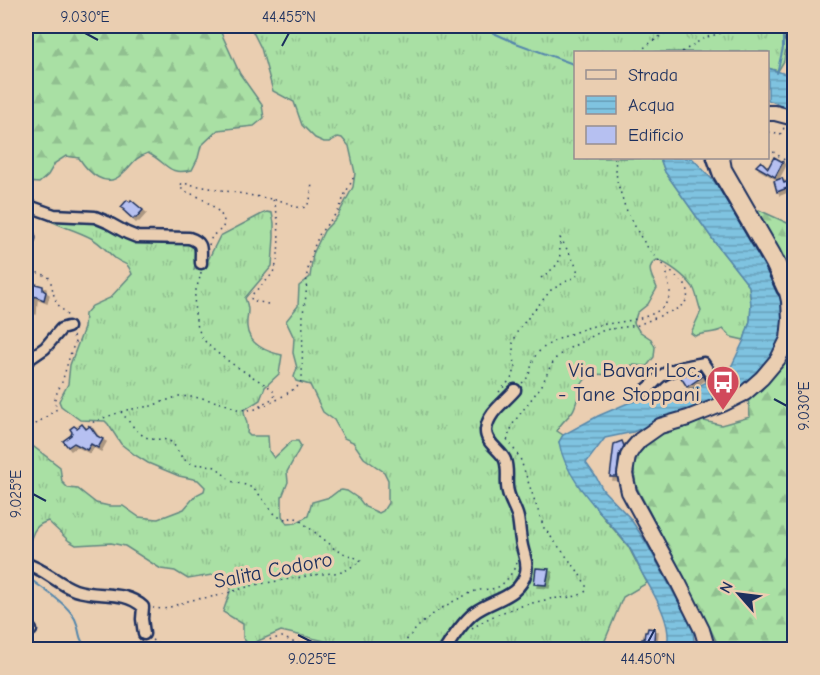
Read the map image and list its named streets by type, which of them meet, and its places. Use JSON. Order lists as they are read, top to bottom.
{
  "streets": {
    "path": ["Salita Codoro"]
  },
  "places": {
    "bus stop": ["Via Bavari Loc. - Tane Stoppani"]
  },
  "legend": ["Strada", "Acqua", "Edificio"],
  "north": "top left",
  "coordinates": [
    "9.030°E",
    "44.455°N",
    "9.025°E",
    "44.450°N"
  ]
}
